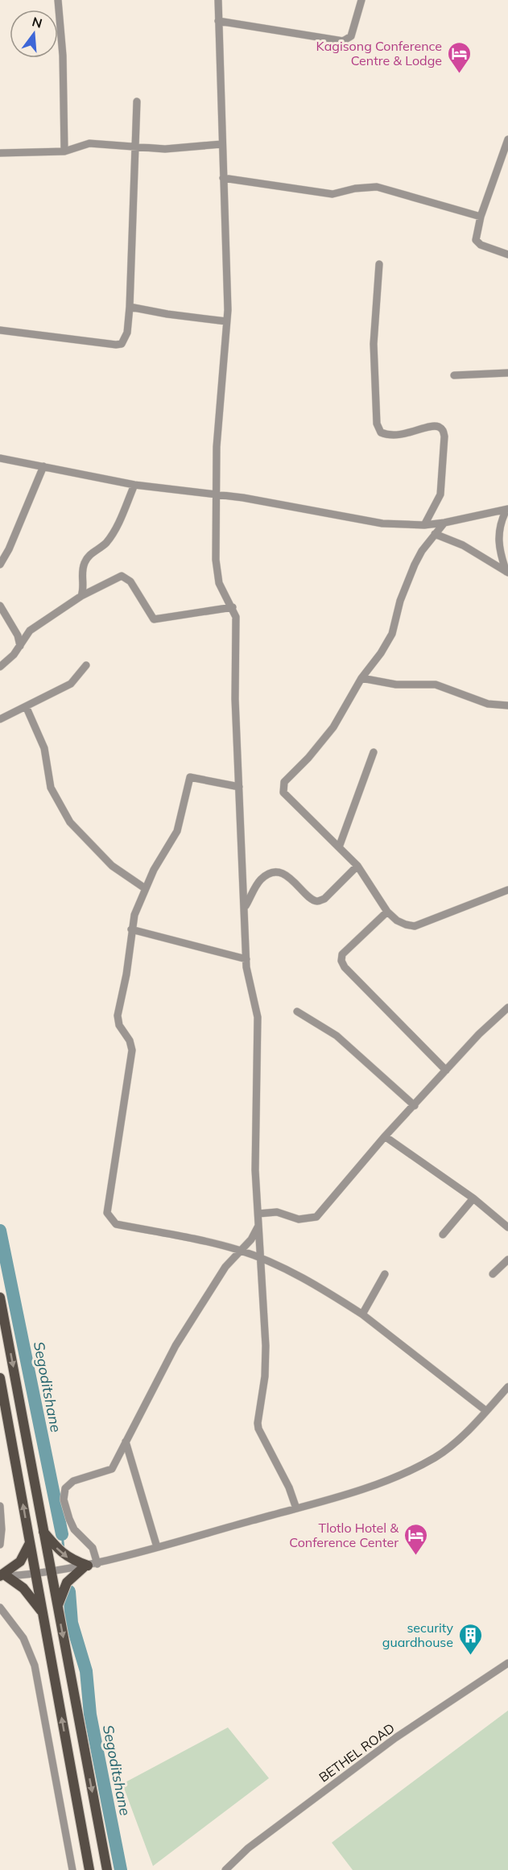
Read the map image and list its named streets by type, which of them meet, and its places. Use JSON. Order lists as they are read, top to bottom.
{
  "streets": {
    "street": ["BETHEL ROAD"]
  },
  "water": ["Segoditshane"],
  "places": {
    "hotel": ["Kagisong Conference Centre & Lodge", "Tlotlo Hotel & Conference Center"],
    "building": ["security guardhouse"]
  },
  "north": "top"
}
